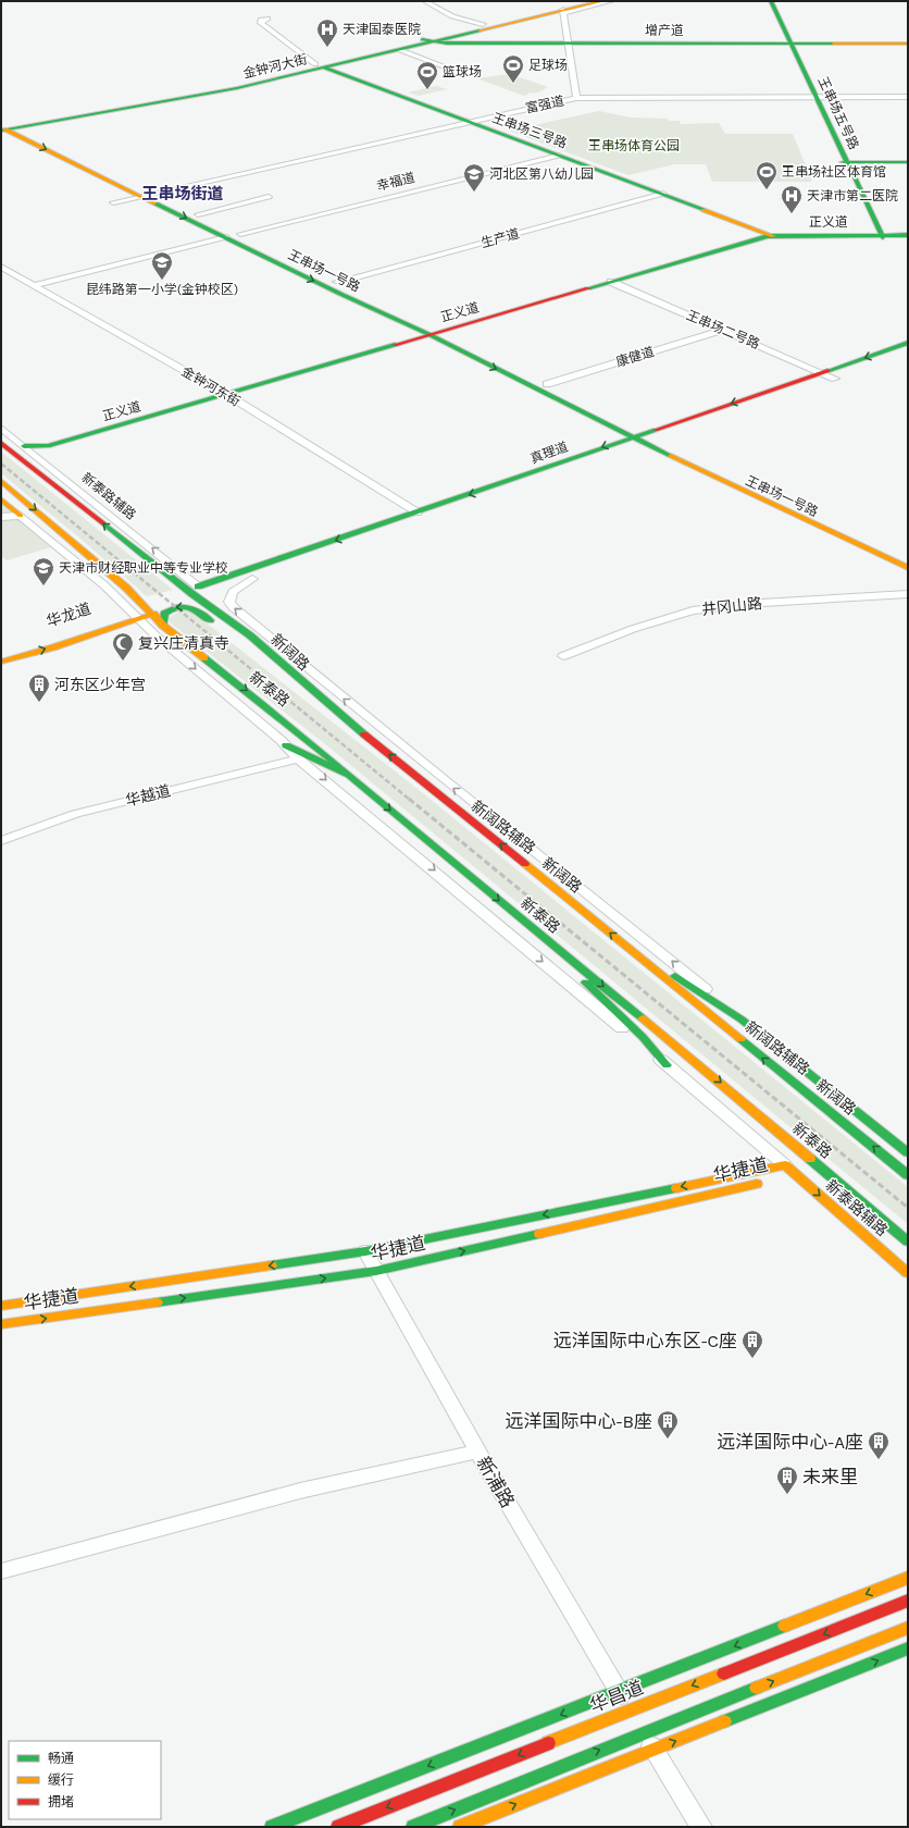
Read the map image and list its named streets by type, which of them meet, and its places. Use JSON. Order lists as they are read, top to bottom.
{
  "streets": {
    "main road": [
      "增产道",
      "金钟河大街",
      "王串场五号路",
      "王串场三号路",
      "正义道",
      "王串场一号路",
      "真理道",
      "新泰路辅路",
      "华龙道",
      "新阔路",
      "新泰路",
      "新阔路辅路",
      "华捷道",
      "华昌道"
    ],
    "street": [
      "富强道",
      "幸福道",
      "生产道",
      "王串场二号路",
      "康健道",
      "金钟河东街",
      "井冈山路",
      "华越道",
      "新浦路"
    ]
  },
  "crossings": [
    ["增产道", "金钟河大街"],
    ["增产道", "王串场五号路"],
    ["金钟河大街", "王串场三号路"],
    ["金钟河大街", "王串场一号路"],
    ["富强道", "王串场五号路"],
    ["富强道", "王串场三号路"],
    ["富强道", "王串场一号路"],
    ["王串场五号路", "正义道"],
    ["王串场三号路", "幸福道"],
    ["王串场三号路", "正义道"],
    ["王串场三号路", "生产道"],
    ["幸福道", "王串场一号路"],
    ["正义道", "王串场一号路"],
    ["正义道", "王串场二号路"],
    ["正义道", "金钟河东街"],
    ["正义道", "新泰路辅路"],
    ["生产道", "王串场一号路"],
    ["王串场一号路", "康健道"],
    ["王串场一号路", "真理道"],
    ["王串场二号路", "康健道"],
    ["王串场二号路", "真理道"],
    ["金钟河东街", "真理道"],
    ["真理道", "新泰路辅路"],
    ["新泰路辅路", "华捷道"],
    ["华龙道", "新泰路"],
    ["华捷道", "新浦路"],
    ["新浦路", "华昌道"]
  ],
  "districts": ["王串场街道"],
  "parks": ["王串场体育公园"],
  "places": {
    "hospital": ["天津国泰医院", "天津市第二医院"],
    "sports": ["足球场", "篮球场", "王串场社区体育馆"],
    "school or university": ["河北区第八幼儿园", "昆纬路第一小学(金钟校区)", "天津市财经职业中等专业学校"],
    "mosque": ["复兴庄清真寺"],
    "building": [
      "河东区少年宫",
      "远洋国际中心东区-C座",
      "远洋国际中心-B座",
      "远洋国际中心-A座",
      "未来里"
    ]
  },
  "legend": ["畅通", "缓行", "拥堵"]
}
